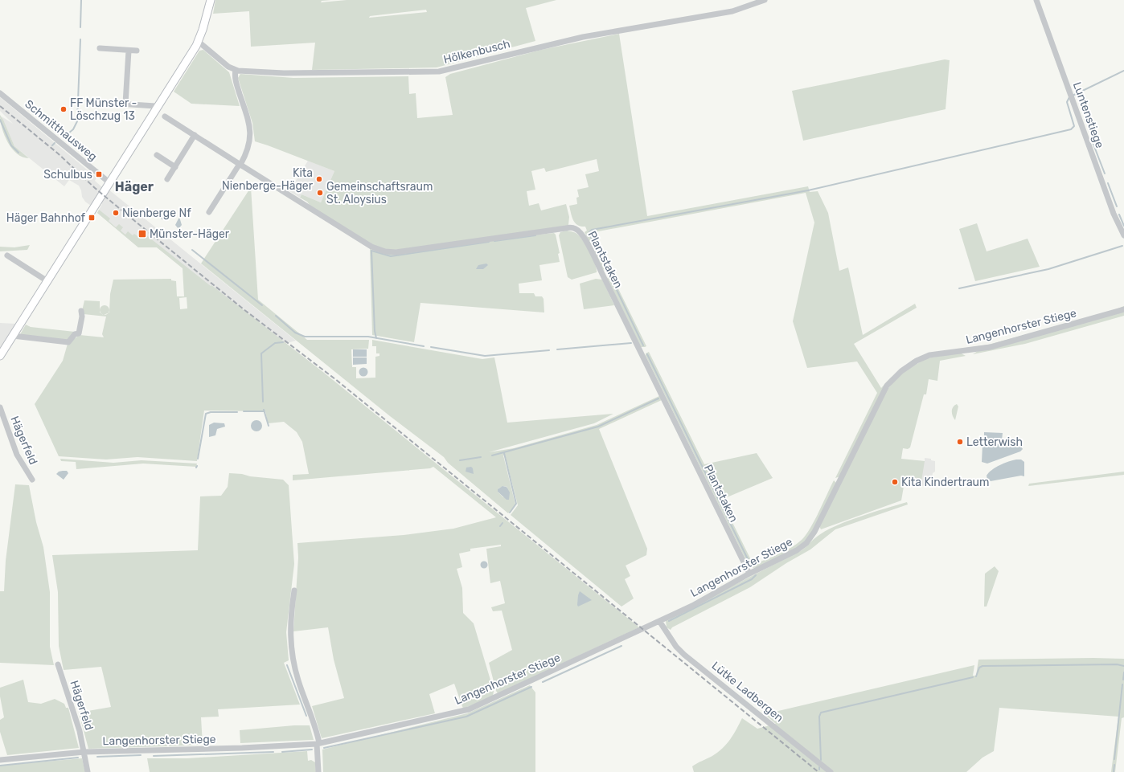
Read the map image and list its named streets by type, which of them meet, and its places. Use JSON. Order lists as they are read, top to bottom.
{
  "streets": {
    "street": [
      "Hölkenbusch",
      "Luntenstiege",
      "Schmitthausweg",
      "Plantstaken",
      "Langenhorster Stiege",
      "Hägerfeld",
      "Lütke Ladbergen"
    ]
  },
  "crossings": [
    ["Plantstaken", "Langenhorster Stiege"],
    ["Langenhorster Stiege", "Hägerfeld"],
    ["Langenhorster Stiege", "Lütke Ladbergen"]
  ],
  "districts": ["Häger"],
  "places": {
    "other": [
      "FF Münster - Löschzug 13",
      "Kita Nienberge-Häger",
      "Gemeinschaftsraum St. Aloysius",
      "Nienberge Nf",
      "Letterwish",
      "Kita Kindertraum"
    ],
    "transit": ["Schulbus", "Häger Bahnhof", "Münster-Häger"]
  }
}
